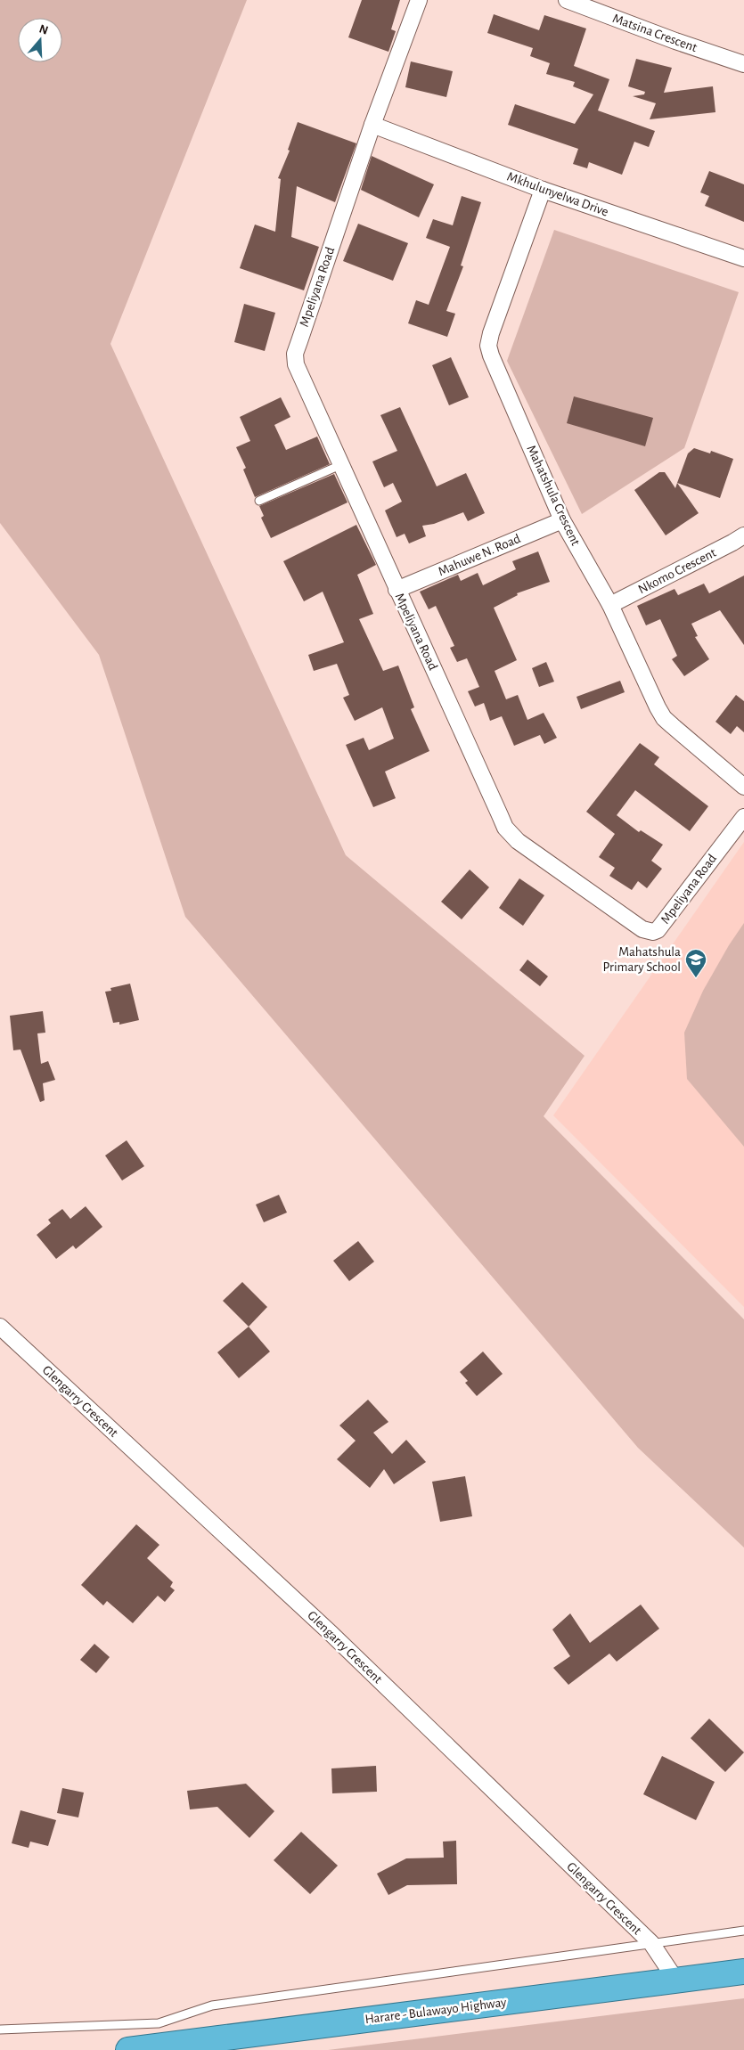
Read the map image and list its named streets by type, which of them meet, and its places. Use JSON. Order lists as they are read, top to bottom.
{
  "streets": {
    "highway": ["Harare - Bulawayo Highway"],
    "street": [
      "Matsina Crescent",
      "Mkhulunyelwa Drive",
      "Mpeliyana Road",
      "Mahatshula Crescent",
      "Mahuwe N. Road",
      "Nkomo Crescent",
      "Glengarry Crescent"
    ]
  },
  "crossings": [
    ["Mkhulunyelwa Drive", "Mpeliyana Road"],
    ["Mkhulunyelwa Drive", "Mahatshula Crescent"],
    ["Mpeliyana Road", "Mahuwe N. Road"],
    ["Mahatshula Crescent", "Mahuwe N. Road"],
    ["Mahatshula Crescent", "Nkomo Crescent"],
    ["Glengarry Crescent", "Harare - Bulawayo Highway"]
  ],
  "places": {
    "school or university": ["Mahatshula Primary School"]
  },
  "north": "top"
}
